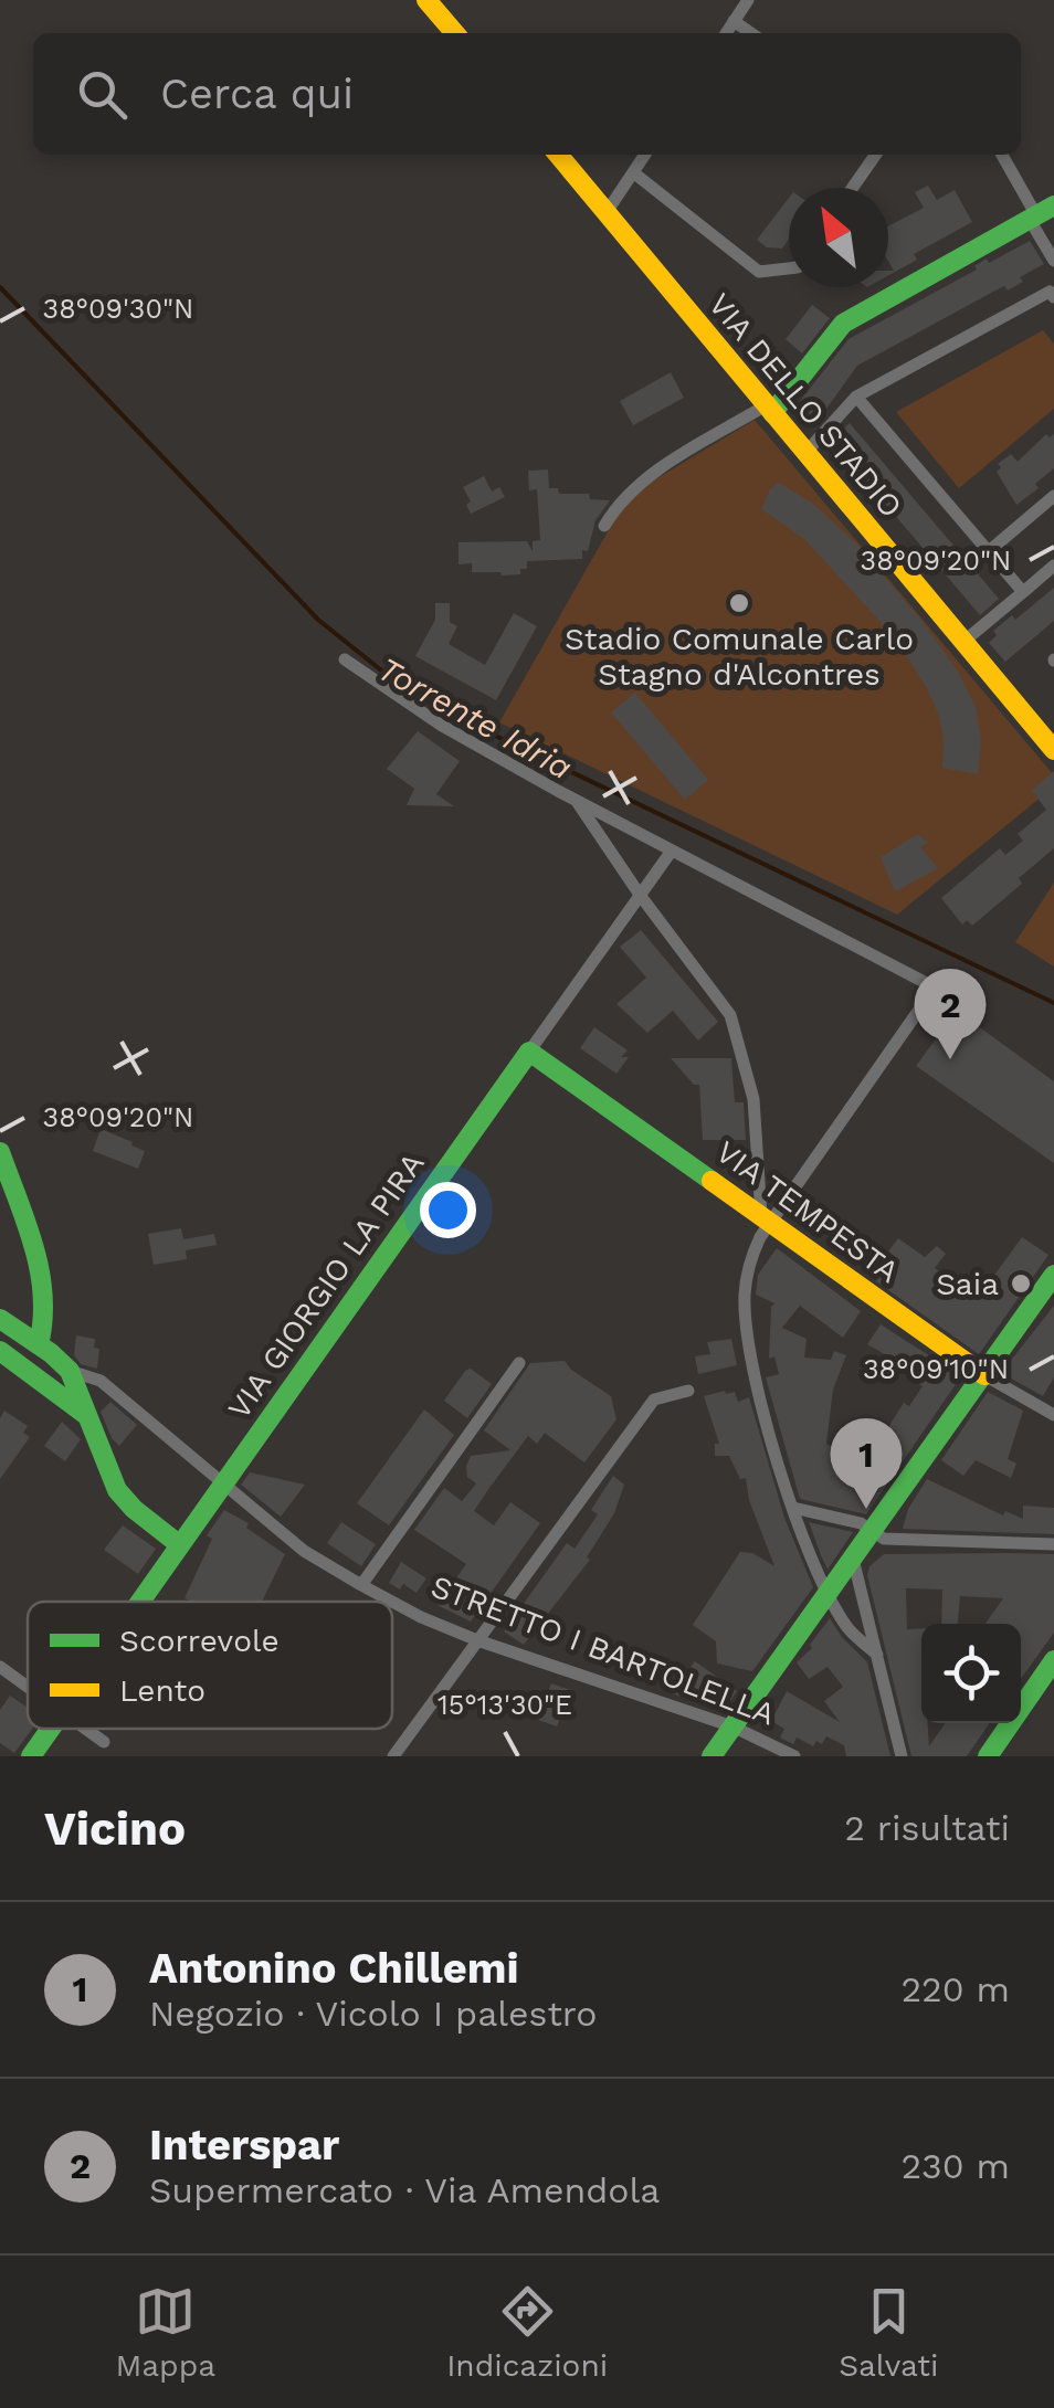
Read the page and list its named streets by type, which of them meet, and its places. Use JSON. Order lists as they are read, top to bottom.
{
  "streets": {
    "street": [
      "VIA DELLO STADIO",
      "VIA TEMPESTA",
      "VIA GIORGIO LA PIRA",
      "STRETTO I BARTOLELLA"
    ]
  },
  "crossings": [
    ["VIA TEMPESTA", "VIA GIORGIO LA PIRA"],
    ["VIA GIORGIO LA PIRA", "STRETTO I BARTOLELLA"]
  ],
  "water": ["Torrente Idria"],
  "places": ["Stadio Comunale Carlo Stagno d'Alcontres", "Saia"],
  "legend": ["Scorrevole", "Lento"],
  "north": "top left",
  "page": {
    "search": "Cerca qui",
    "pins": ["2", "1"],
    "heading": ["Vicino", "2 risultati"],
    "list": [
      {
        "mark": "1",
        "name": "Antonino Chillemi",
        "note": "Negozio · Vicolo I palestro",
        "value": "220 m"
      },
      {
        "mark": "2",
        "name": "Interspar",
        "note": "Supermercato · Via Amendola",
        "value": "230 m"
      }
    ],
    "nav": ["Mappa", "Indicazioni", "Salvati"]
  },
  "coordinates": [
    "38°09'30\"N",
    "38°09'20\"N",
    "38°09'10\"N",
    "15°13'30\"E"
  ]
}
